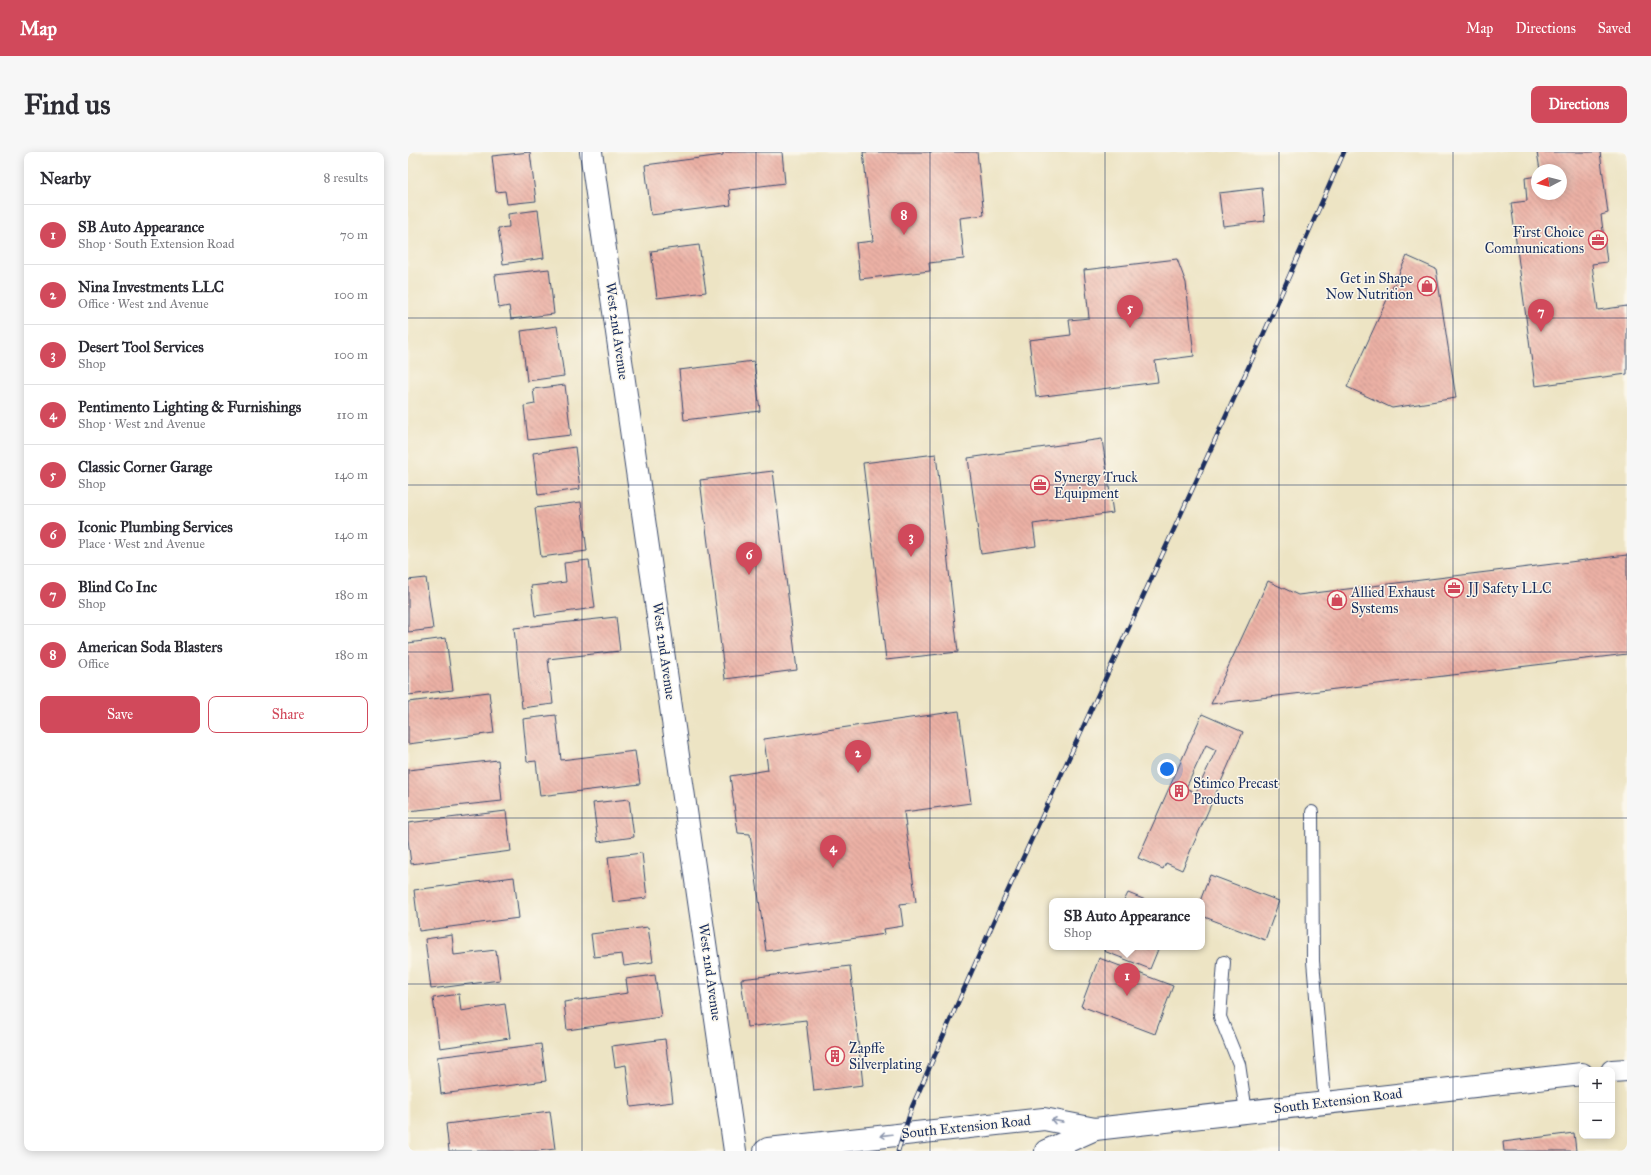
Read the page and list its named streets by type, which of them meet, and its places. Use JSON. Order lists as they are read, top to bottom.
{
  "streets": {
    "street": ["West 2nd Avenue", "South Extension Road"]
  },
  "one_way": ["South Extension Road"],
  "places": {
    "office": ["First Choice Communications", "Synergy Truck Equipment", "JJ Safety LLC"],
    "shop": ["Get in Shape Now Nutrition", "Allied Exhaust Systems"],
    "building": ["Stimco Precast Products", "Zapffe Silverplating"]
  },
  "north": "left",
  "page": {
    "header": "Map",
    "nav": ["Map", "Directions", "Saved"],
    "buttons": [
      "Directions",
      ["Save", "Share"]
    ],
    "title": "Find us",
    "heading": ["Nearby", "8 results"],
    "pins": [
      "8",
      "5",
      "7",
      "3",
      "6",
      "2",
      "4",
      "1"
    ],
    "list": [
      {
        "mark": "1",
        "name": "SB Auto Appearance",
        "note": "Shop · South Extension Road",
        "value": "70 m"
      },
      {
        "mark": "2",
        "name": "Nina Investments LLC",
        "note": "Office · West 2nd Avenue",
        "value": "100 m"
      },
      {
        "mark": "3",
        "name": "Desert Tool Services",
        "note": "Shop",
        "value": "100 m"
      },
      {
        "mark": "4",
        "name": "Pentimento Lighting & Furnishings",
        "note": "Shop · West 2nd Avenue",
        "value": "110 m"
      },
      {
        "mark": "5",
        "name": "Classic Corner Garage",
        "note": "Shop",
        "value": "140 m"
      },
      {
        "mark": "6",
        "name": "Iconic Plumbing Services",
        "note": "Place · West 2nd Avenue",
        "value": "140 m"
      },
      {
        "mark": "7",
        "name": "Blind Co Inc",
        "note": "Shop",
        "value": "180 m"
      },
      {
        "mark": "8",
        "name": "American Soda Blasters",
        "note": "Office",
        "value": "180 m"
      }
    ],
    "popup": ["SB Auto Appearance", "Shop"],
    "map_buttons": ["+", "−"]
  }
}
